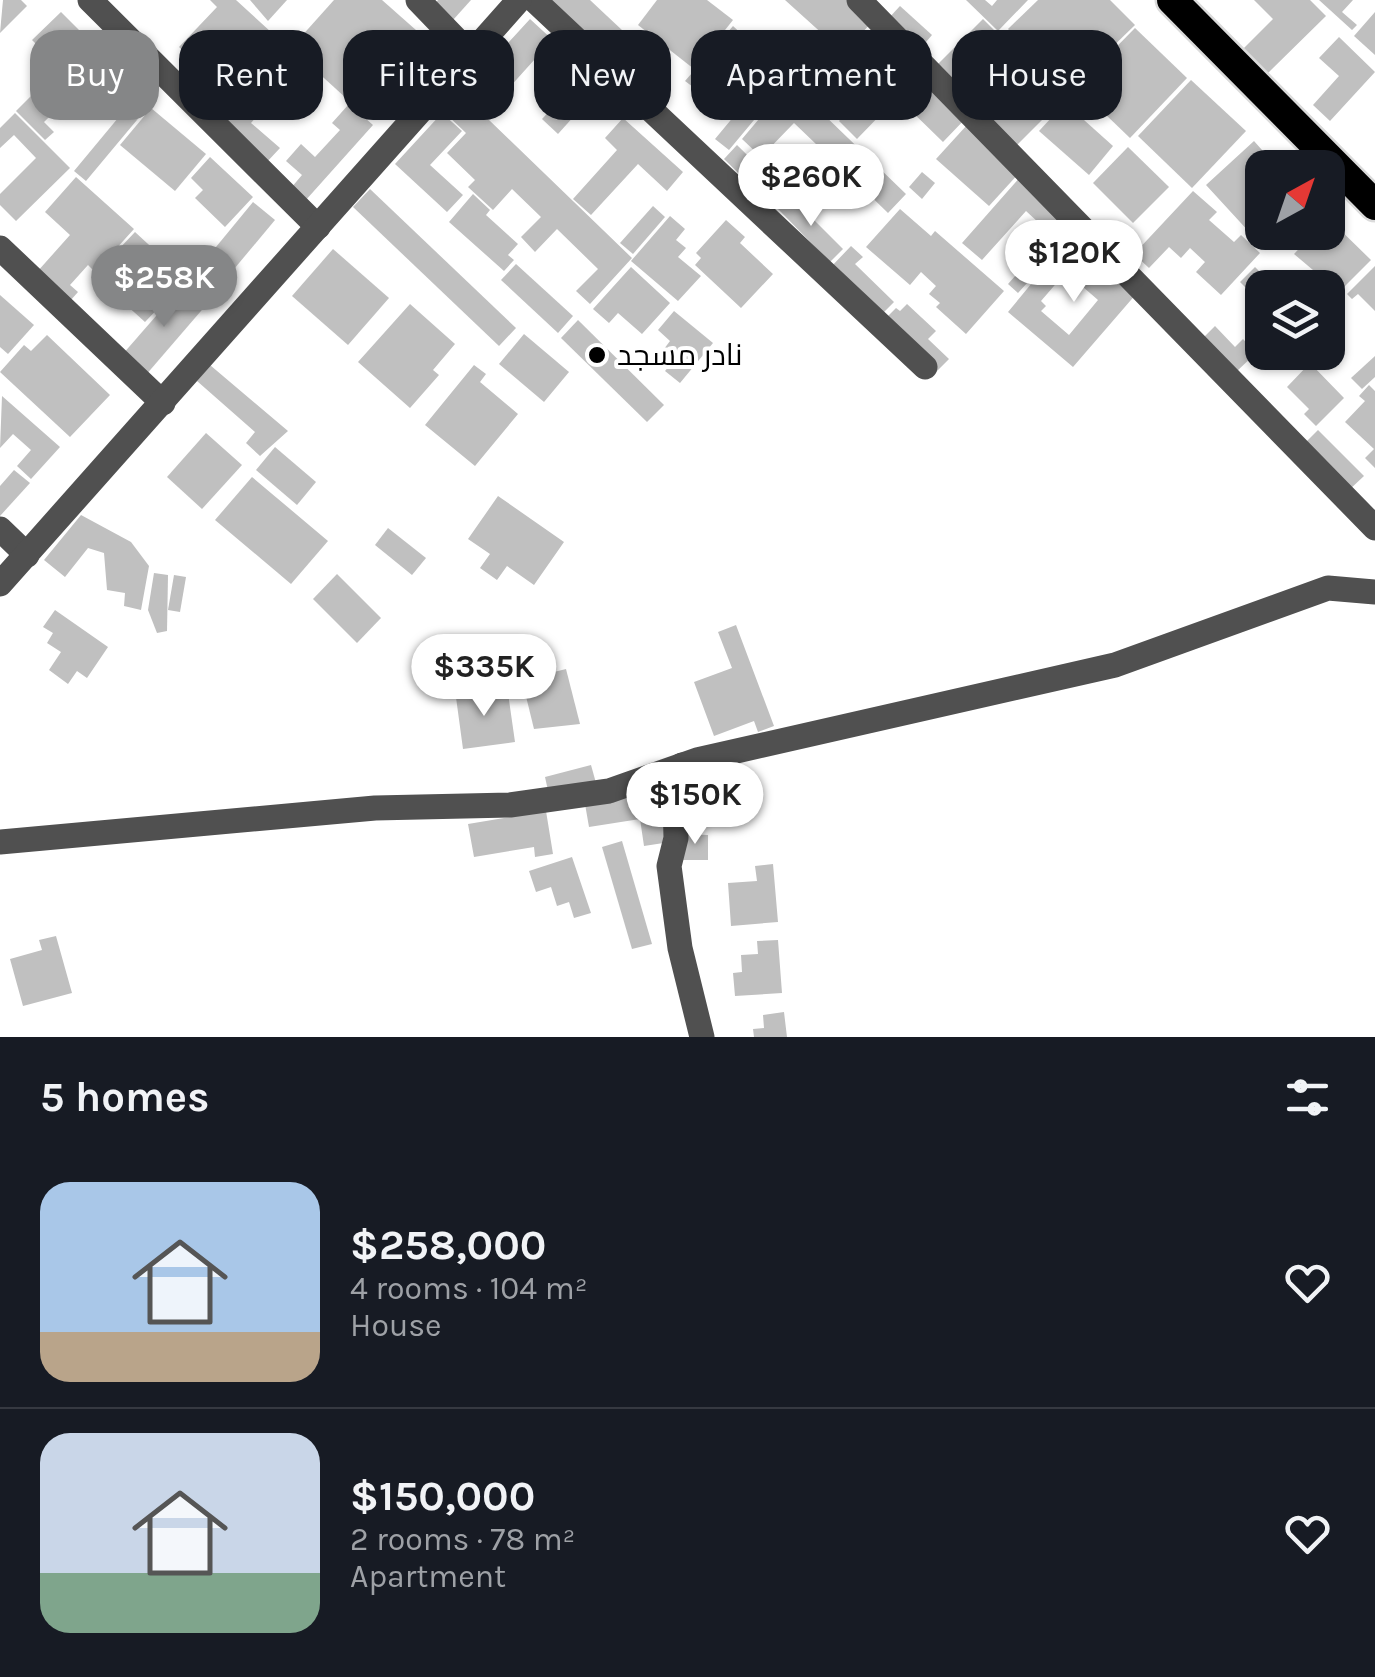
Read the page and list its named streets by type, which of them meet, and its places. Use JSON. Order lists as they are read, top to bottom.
{
  "places": ["نادر مسجد"],
  "north": "top right",
  "page": {
    "chip": [
      "Buy",
      "Rent",
      "Filters",
      "New",
      "Apartment",
      "House"
    ],
    "price": [
      "$260K",
      "$120K",
      "$258K",
      "$335K",
      "$150K"
    ],
    "heading": "5 homes",
    "list": [
      {
        "name": "$258,000",
        "note": "4 rooms · 104 m² · House"
      },
      {
        "name": "$150,000",
        "note": "2 rooms · 78 m² · Apartment"
      }
    ]
  }
}
